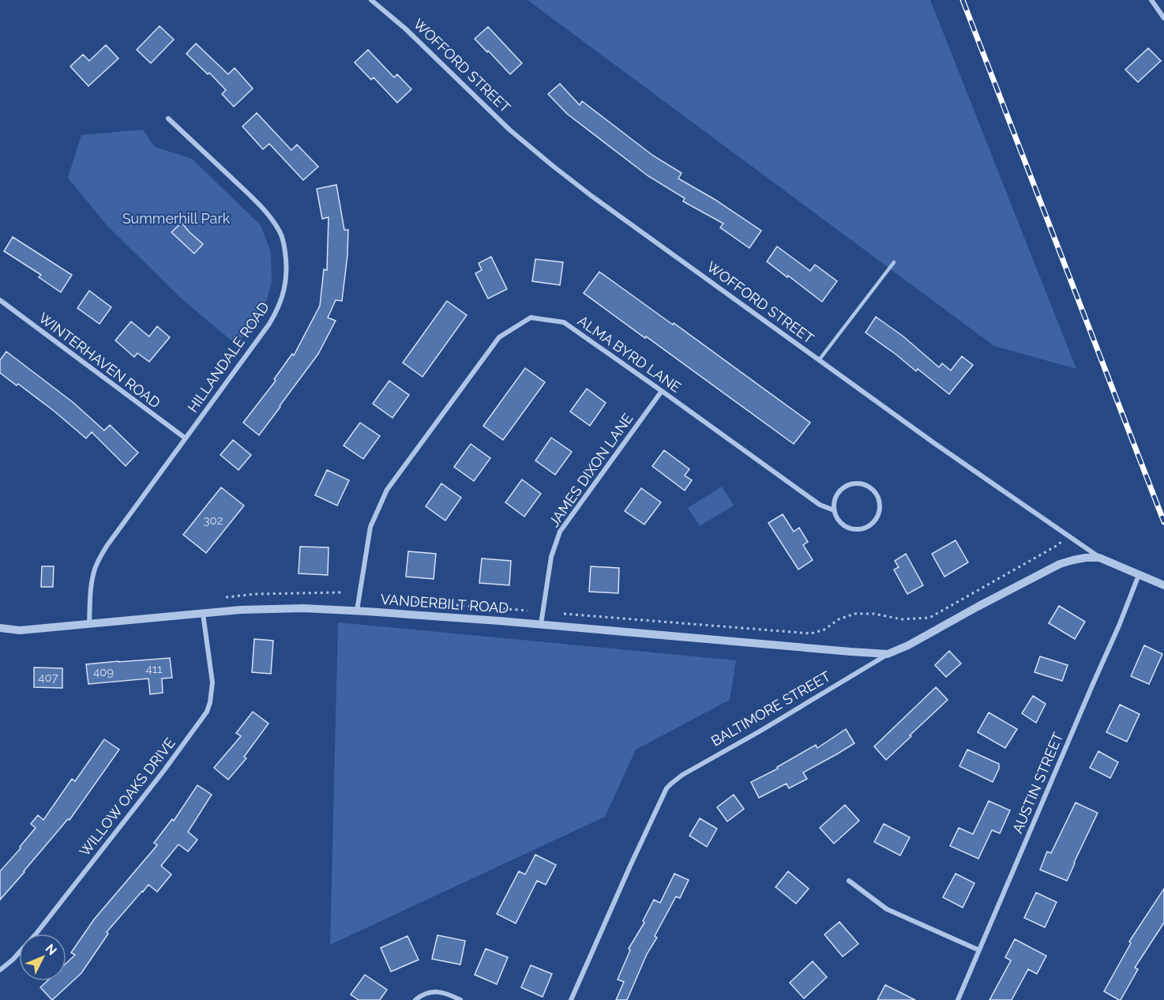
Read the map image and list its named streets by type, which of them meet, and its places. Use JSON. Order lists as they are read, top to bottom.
{
  "streets": {
    "street": [
      "WOFFORD STREET",
      "ALMA BYRD LANE",
      "HILLANDALE ROAD",
      "WINTERHAVEN ROAD",
      "JAMES DIXON LANE",
      "VANDERBILT ROAD",
      "BALTIMORE STREET",
      "AUSTIN STREET",
      "WILLOW OAKS DRIVE"
    ]
  },
  "crossings": [
    ["WOFFORD STREET", "BALTIMORE STREET"],
    ["WOFFORD STREET", "AUSTIN STREET"],
    ["ALMA BYRD LANE", "JAMES DIXON LANE"],
    ["ALMA BYRD LANE", "VANDERBILT ROAD"],
    ["HILLANDALE ROAD", "WINTERHAVEN ROAD"],
    ["HILLANDALE ROAD", "VANDERBILT ROAD"],
    ["JAMES DIXON LANE", "VANDERBILT ROAD"],
    ["VANDERBILT ROAD", "BALTIMORE STREET"],
    ["VANDERBILT ROAD", "WILLOW OAKS DRIVE"]
  ],
  "parks": ["Summerhill Park"],
  "house_numbers": [
    "302",
    "411",
    "409",
    "407"
  ],
  "north": "top right"
}
